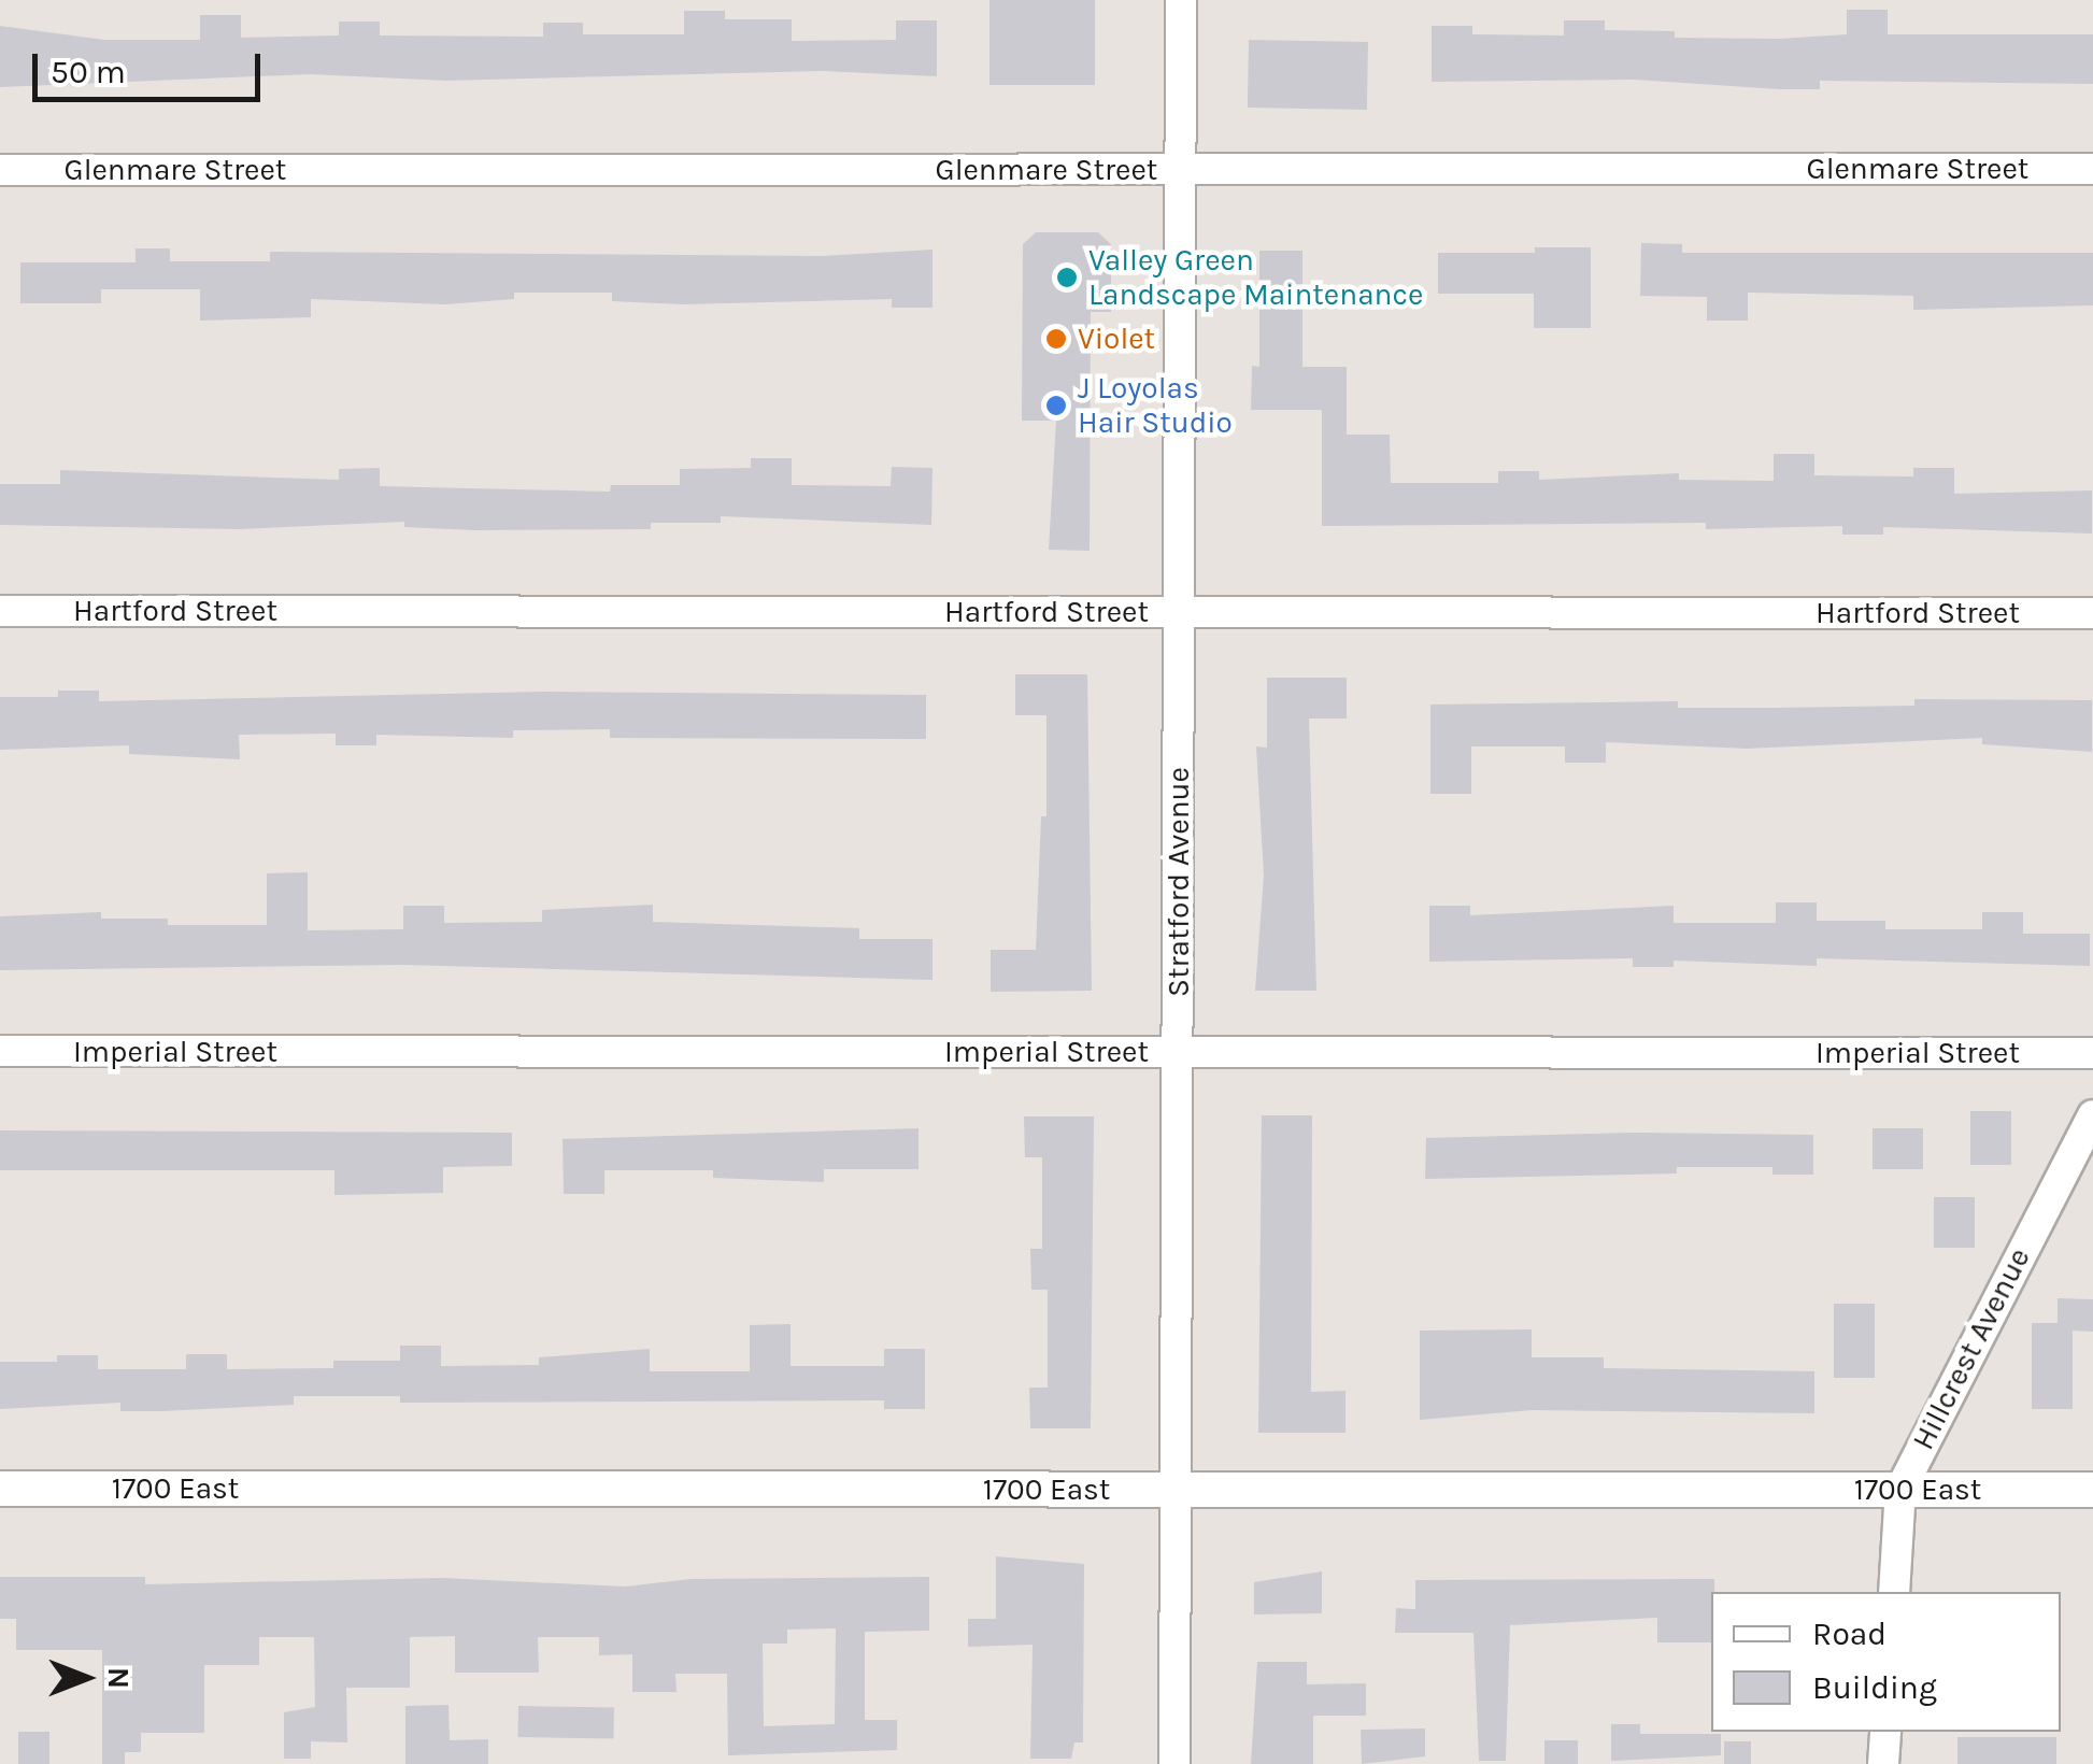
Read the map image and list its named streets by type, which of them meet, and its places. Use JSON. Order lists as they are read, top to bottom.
{
  "streets": {
    "street": [
      "Glenmare Street",
      "Hartford Street",
      "Stratford Avenue",
      "Imperial Street",
      "Hillcrest Avenue",
      "1700 East"
    ]
  },
  "crossings": [
    ["Glenmare Street", "Stratford Avenue"],
    ["Hartford Street", "Stratford Avenue"],
    ["Stratford Avenue", "Imperial Street"],
    ["Stratford Avenue", "1700 East"],
    ["Hillcrest Avenue", "1700 East"]
  ],
  "places": ["Valley Green Landscape Maintenance", "Violet", "J Loyolas Hair Studio"],
  "legend": ["Road", "Building"],
  "scale_bar": "50 m",
  "north": "right"
}
